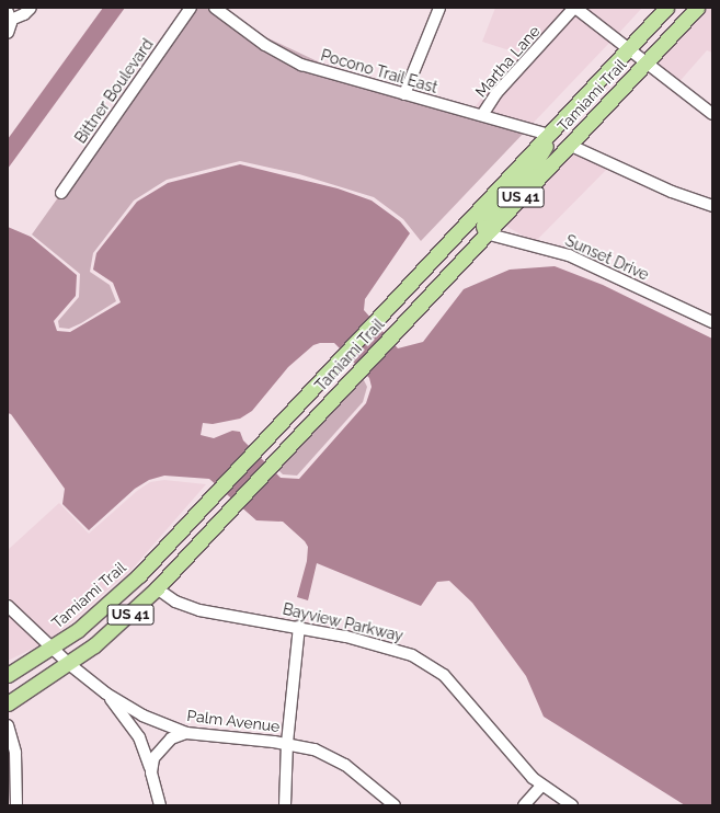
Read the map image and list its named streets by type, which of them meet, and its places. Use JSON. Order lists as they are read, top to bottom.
{
  "streets": {
    "main road": ["Tamiami Trail", "US 41"],
    "street": [
      "Martha Lane",
      "Pocono Trail East",
      "Bittner Boulevard",
      "Sunset Drive",
      "Bayview Parkway",
      "Palm Avenue"
    ]
  },
  "crossings": [
    ["Martha Lane", "Pocono Trail East"],
    ["Pocono Trail East", "Tamiami Trail"],
    ["Tamiami Trail", "Sunset Drive"],
    ["Tamiami Trail", "Bayview Parkway"],
    ["Tamiami Trail", "Palm Avenue"]
  ]
}
